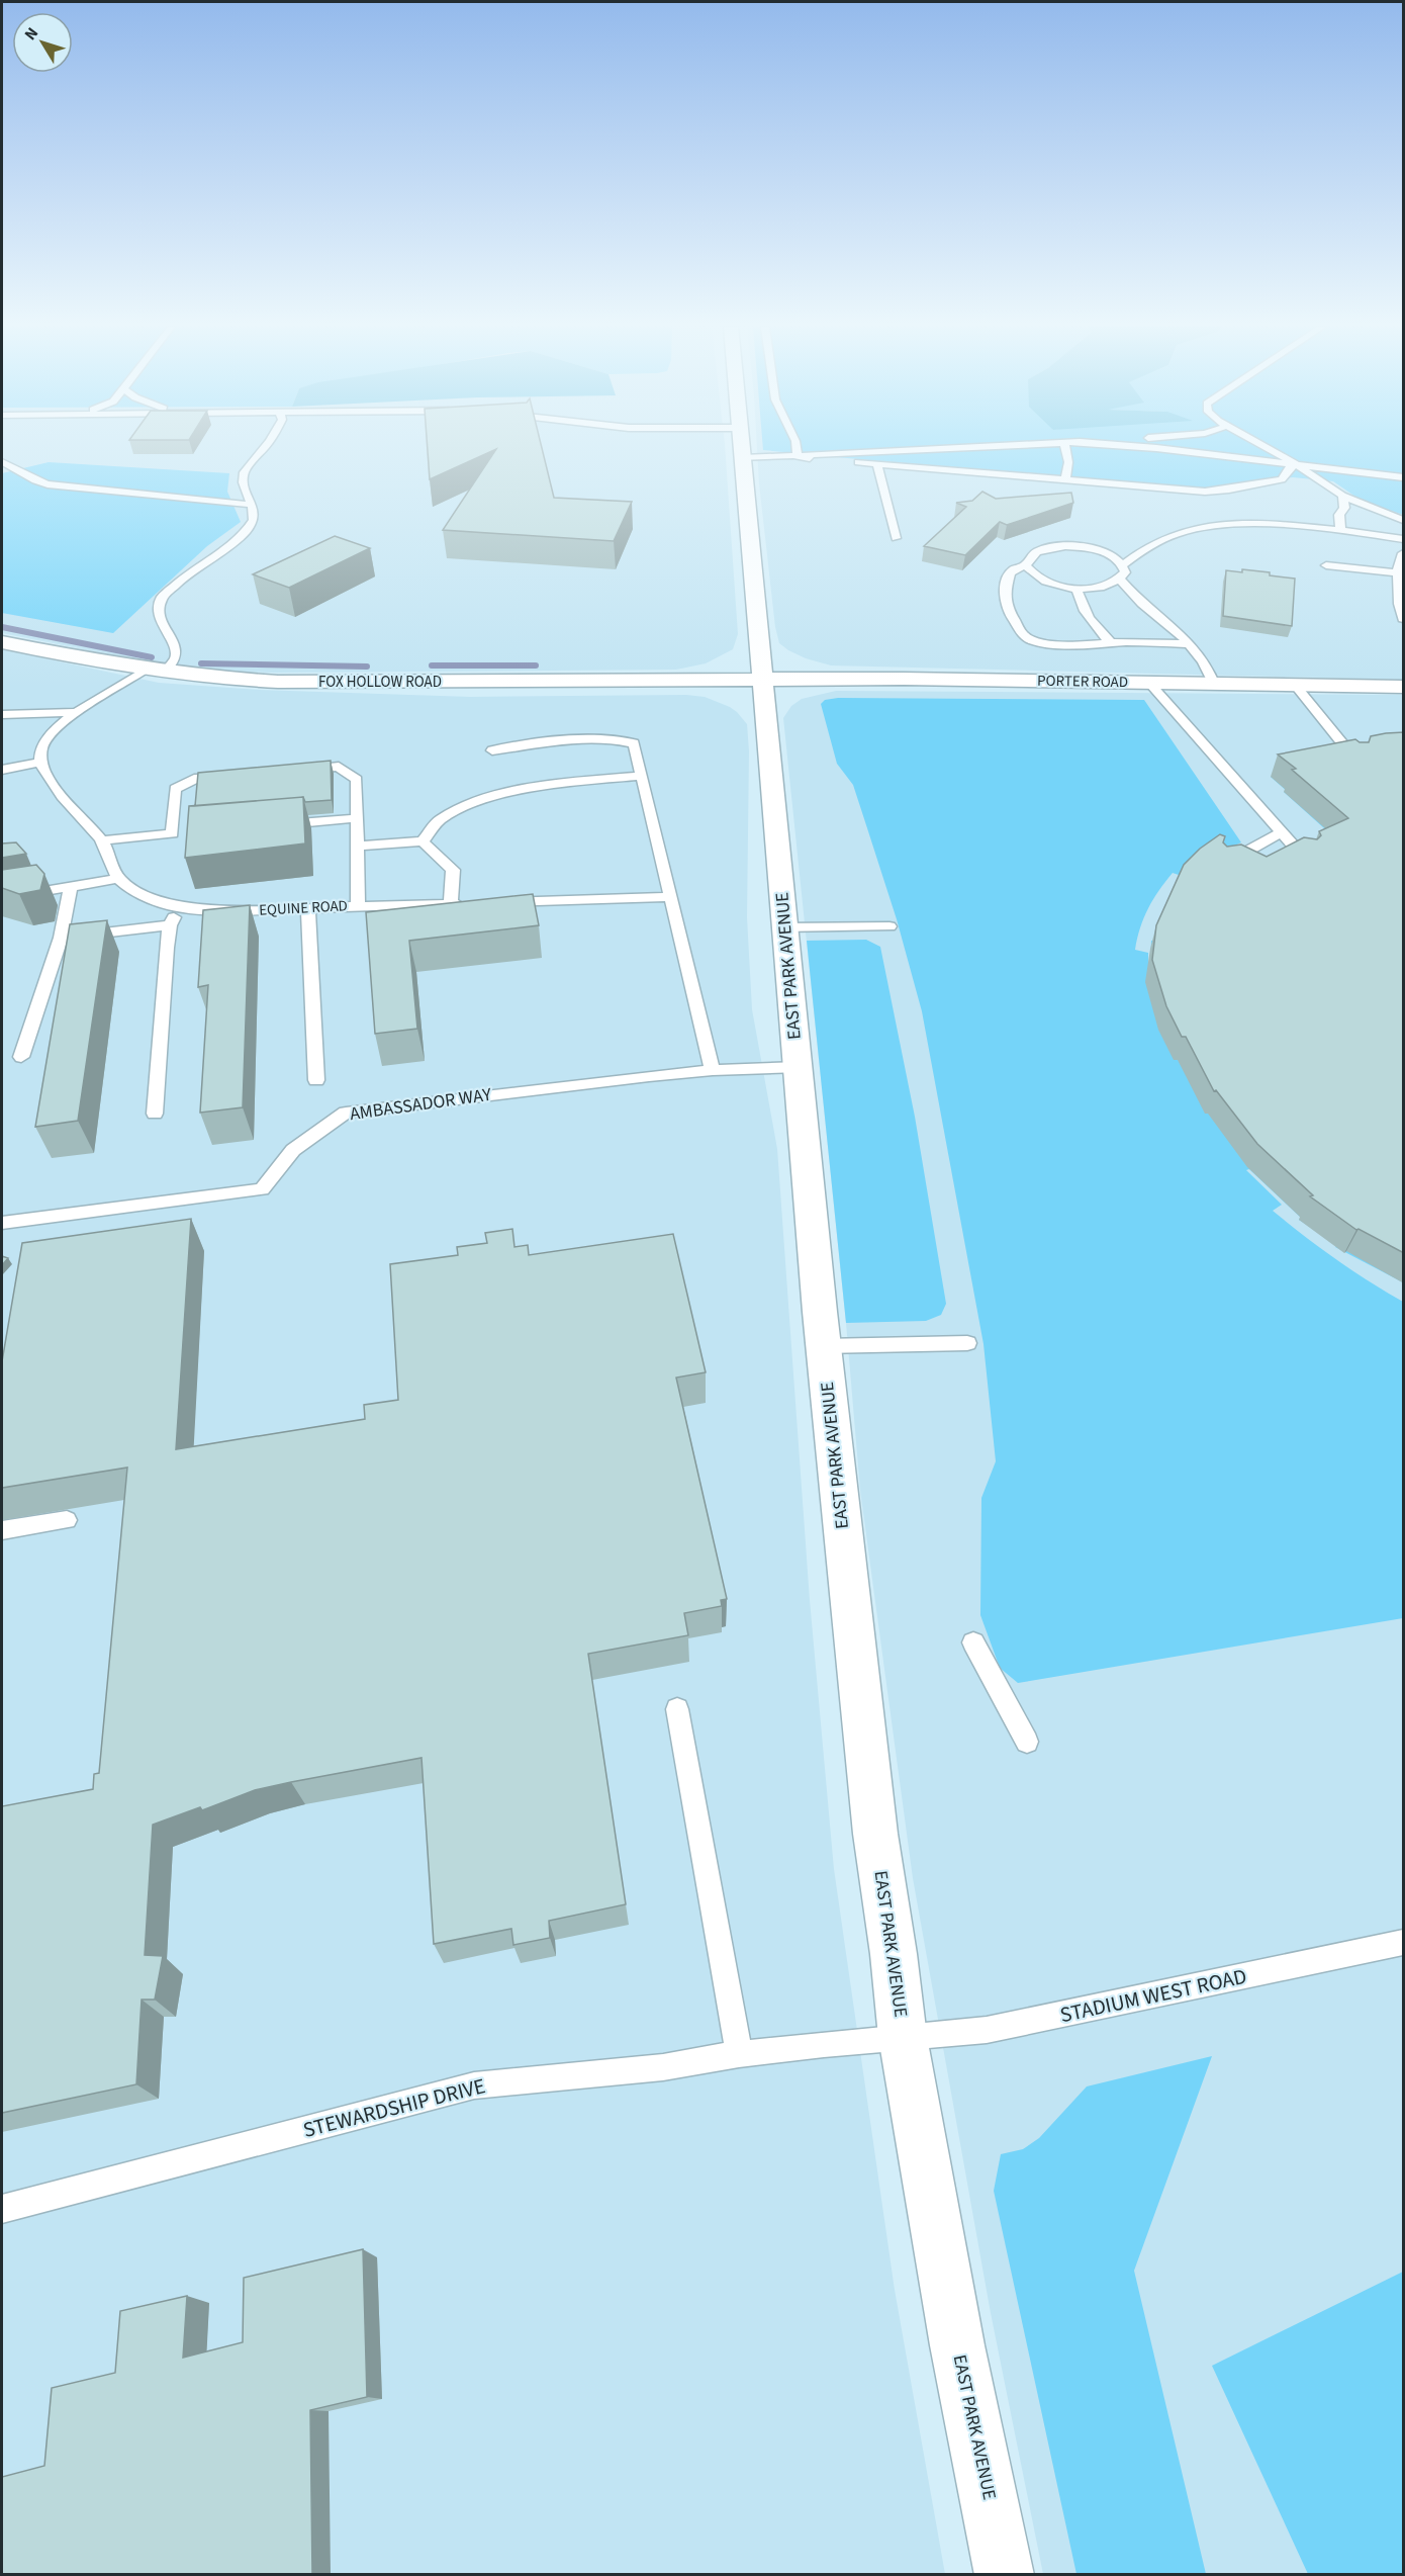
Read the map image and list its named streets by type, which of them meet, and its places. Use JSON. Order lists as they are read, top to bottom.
{
  "streets": {
    "main road": ["FOX HOLLOW ROAD", "PORTER ROAD", "EAST PARK AVENUE"],
    "lane": [
      "EQUINE ROAD",
      "AMBASSADOR WAY",
      "STADIUM WEST ROAD",
      "STEWARDSHIP DRIVE"
    ]
  },
  "crossings": [
    ["FOX HOLLOW ROAD", "PORTER ROAD"],
    ["FOX HOLLOW ROAD", "EAST PARK AVENUE"],
    ["PORTER ROAD", "EAST PARK AVENUE"],
    ["EAST PARK AVENUE", "AMBASSADOR WAY"],
    ["EAST PARK AVENUE", "STADIUM WEST ROAD"],
    ["EAST PARK AVENUE", "STEWARDSHIP DRIVE"],
    ["STADIUM WEST ROAD", "STEWARDSHIP DRIVE"]
  ],
  "north": "top left"
}
